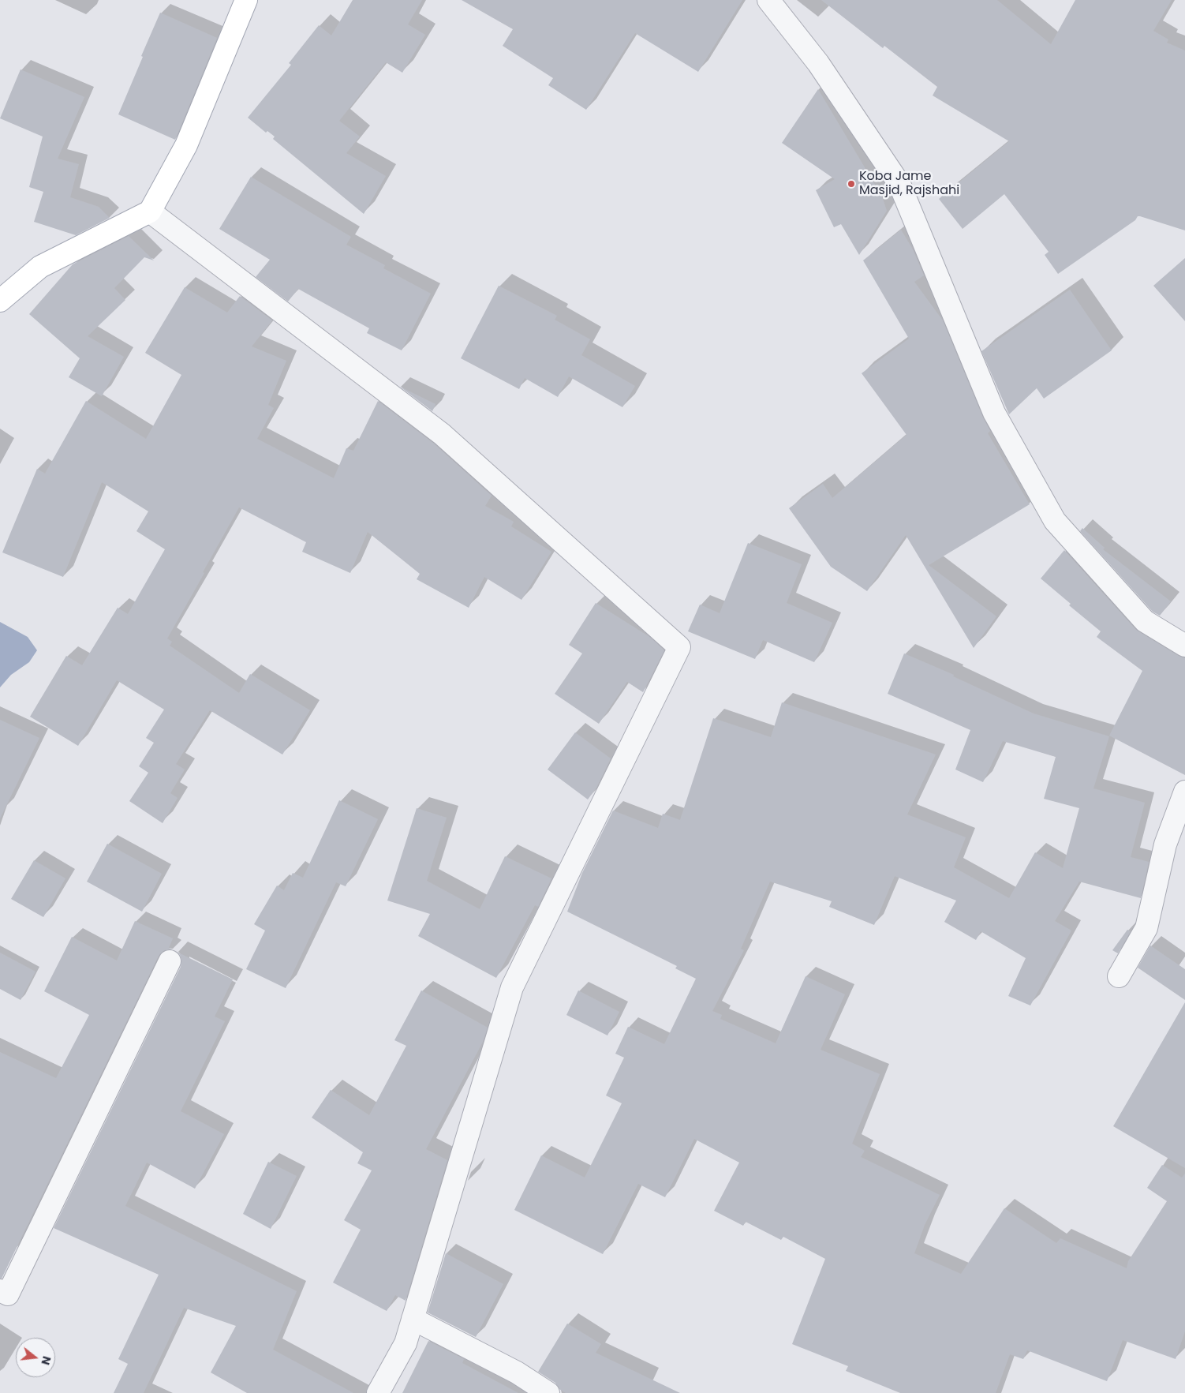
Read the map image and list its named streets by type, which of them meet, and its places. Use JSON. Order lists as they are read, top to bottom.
{
  "places": ["Koba Jame Masjid, Rajshahi"],
  "north": "right"
}
